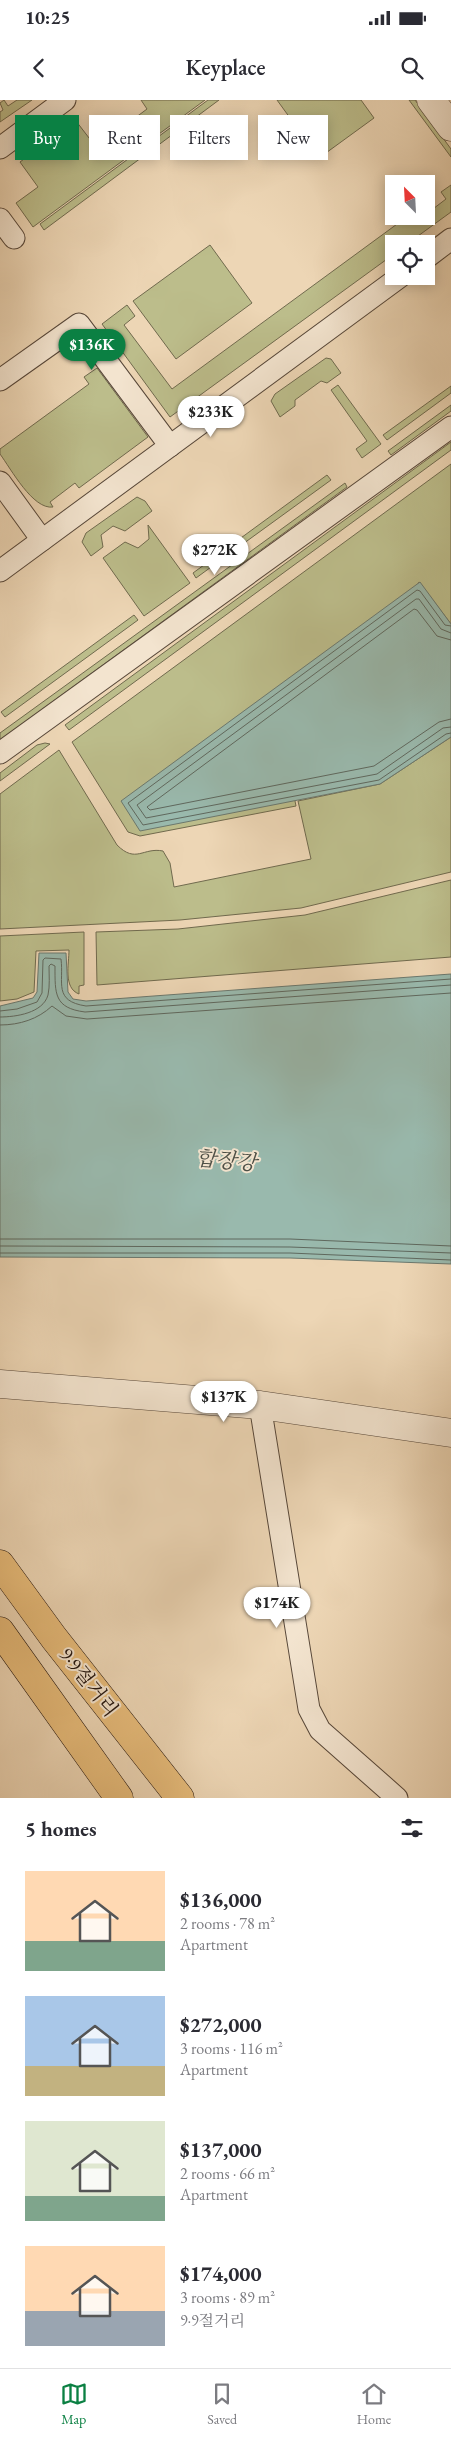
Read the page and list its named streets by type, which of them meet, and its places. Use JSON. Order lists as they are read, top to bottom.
{
  "streets": {
    "highway": ["9·9절거리"]
  },
  "water": ["합장강"],
  "north": "top left",
  "page": {
    "status": "10:25",
    "header": "Keyplace",
    "chip": [
      "Buy",
      "Rent",
      "Filters",
      "New"
    ],
    "price": [
      "$136K",
      "$233K",
      "$272K",
      "$137K",
      "$174K"
    ],
    "heading": "5 homes",
    "list": [
      {
        "name": "$136,000",
        "note": "2 rooms · 78 m² · Apartment"
      },
      {
        "name": "$272,000",
        "note": "3 rooms · 116 m² · Apartment"
      },
      {
        "name": "$137,000",
        "note": "2 rooms · 66 m² · Apartment"
      },
      {
        "name": "$174,000",
        "note": "3 rooms · 89 m² · 9·9절거리"
      }
    ],
    "tabs": ["Map", "Saved", "Home"]
  }
}
